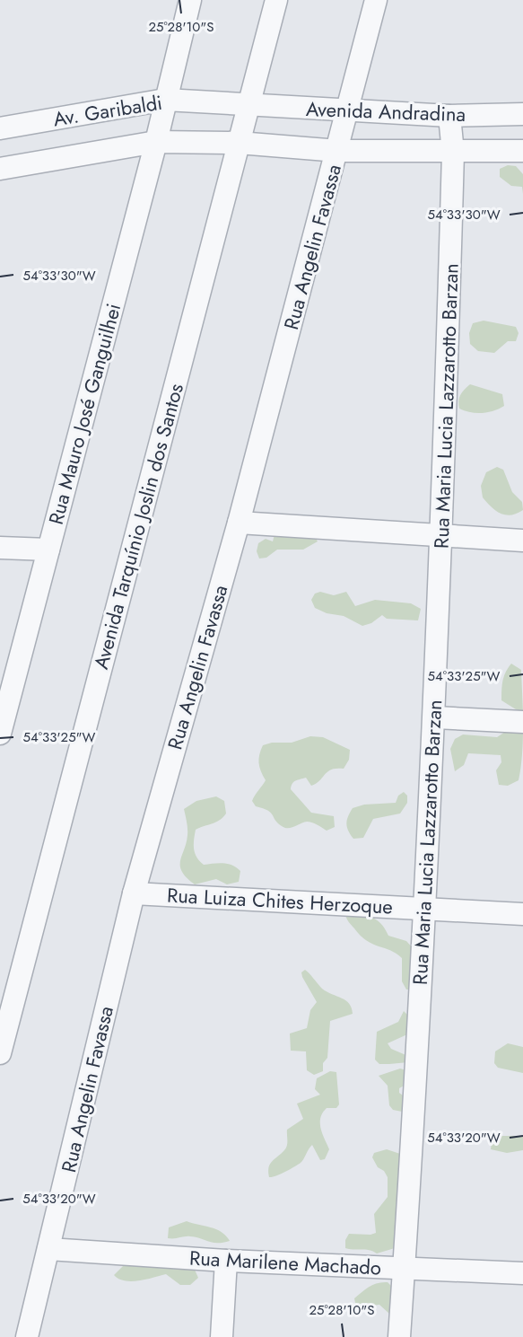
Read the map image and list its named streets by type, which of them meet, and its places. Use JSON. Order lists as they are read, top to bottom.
{
  "streets": {
    "street": [
      "Av. Garibaldi",
      "Avenida Andradina",
      "Rua Angelin Favassa",
      "Rua Maria Lucia Lazzarotto Barzan",
      "Rua Mauro José Ganguilhei",
      "Avenida Tarquínio Joslin dos Santos",
      "Rua Luiza Chites Herzoque",
      "Rua Marilene Machado"
    ]
  },
  "crossings": [
    ["Av. Garibaldi", "Avenida Andradina"],
    ["Av. Garibaldi", "Rua Angelin Favassa"],
    ["Av. Garibaldi", "Rua Maria Lucia Lazzarotto Barzan"],
    ["Av. Garibaldi", "Rua Mauro José Ganguilhei"],
    ["Av. Garibaldi", "Avenida Tarquínio Joslin dos Santos"],
    ["Avenida Andradina", "Rua Angelin Favassa"],
    ["Avenida Andradina", "Rua Maria Lucia Lazzarotto Barzan"],
    ["Avenida Andradina", "Avenida Tarquínio Joslin dos Santos"],
    ["Rua Angelin Favassa", "Rua Luiza Chites Herzoque"],
    ["Rua Angelin Favassa", "Rua Marilene Machado"],
    ["Rua Maria Lucia Lazzarotto Barzan", "Rua Luiza Chites Herzoque"],
    ["Rua Maria Lucia Lazzarotto Barzan", "Rua Marilene Machado"]
  ],
  "coordinates": [
    "25°28'10\"S",
    "54°33'30\"W",
    "54°33'25\"W",
    "54°33'20\"W"
  ]
}
